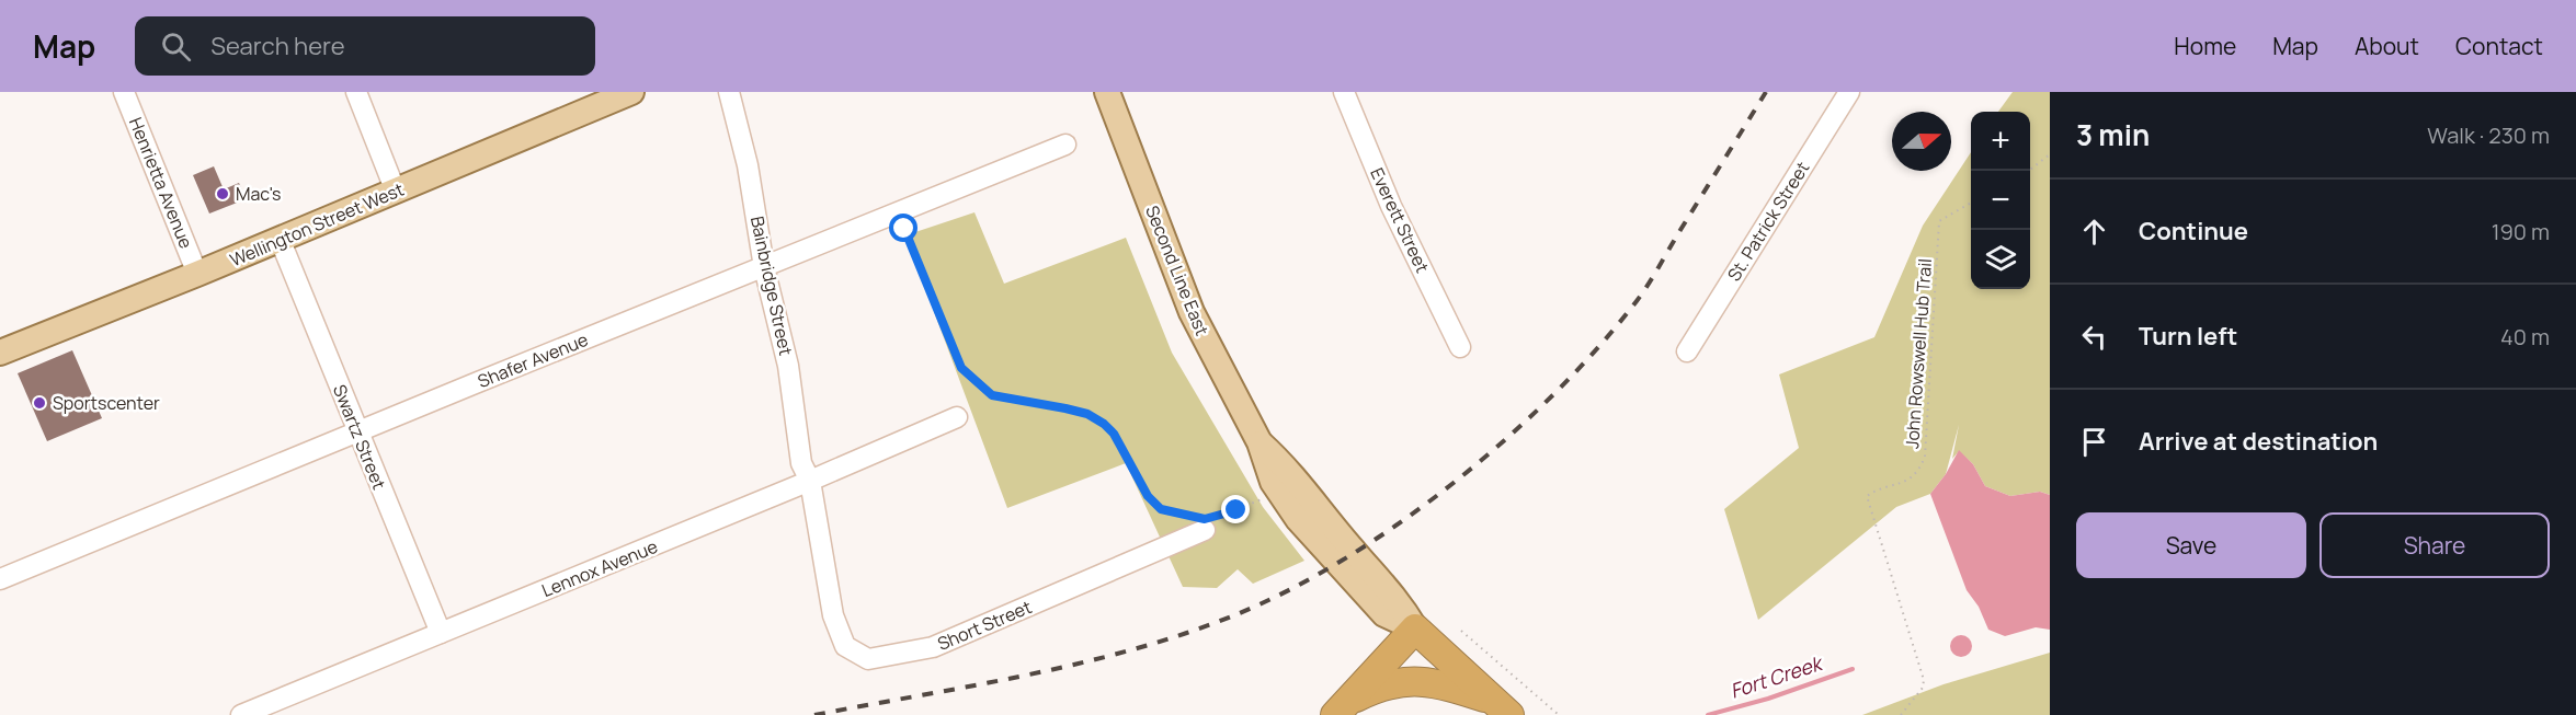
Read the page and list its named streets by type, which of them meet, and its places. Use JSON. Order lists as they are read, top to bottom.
{
  "streets": {
    "highway": ["Second Line East"],
    "main road": ["Wellington Street West"],
    "street": [
      "Henrietta Avenue",
      "Everett Street",
      "St. Patrick Street",
      "Bainbridge Street",
      "Shafer Avenue",
      "Swartz Street",
      "Lennox Avenue",
      "Short Street"
    ],
    "path": ["John Rowswell Hub Trail"]
  },
  "crossings": [
    ["Henrietta Avenue", "Wellington Street West"],
    ["Wellington Street West", "Swartz Street"],
    ["Bainbridge Street", "Shafer Avenue"],
    ["Bainbridge Street", "Lennox Avenue"],
    ["Bainbridge Street", "Short Street"],
    ["Shafer Avenue", "Swartz Street"],
    ["Swartz Street", "Lennox Avenue"],
    ["Lennox Avenue", "Short Street"]
  ],
  "water": ["Fort Creek"],
  "places": ["Mac's", "Sportscenter"],
  "north": "right",
  "page": {
    "header": "Map",
    "search": "Search here",
    "nav": [
      "Home",
      "Map",
      "About",
      "Contact"
    ],
    "heading": ["3 min", "Walk · 230 m"],
    "map_buttons": ["+", "−"],
    "list": [
      ["Continue", "190 m"],
      ["Turn left", "40 m"],
      "Arrive at destination"
    ],
    "buttons": ["Save", "Share"]
  }
}
